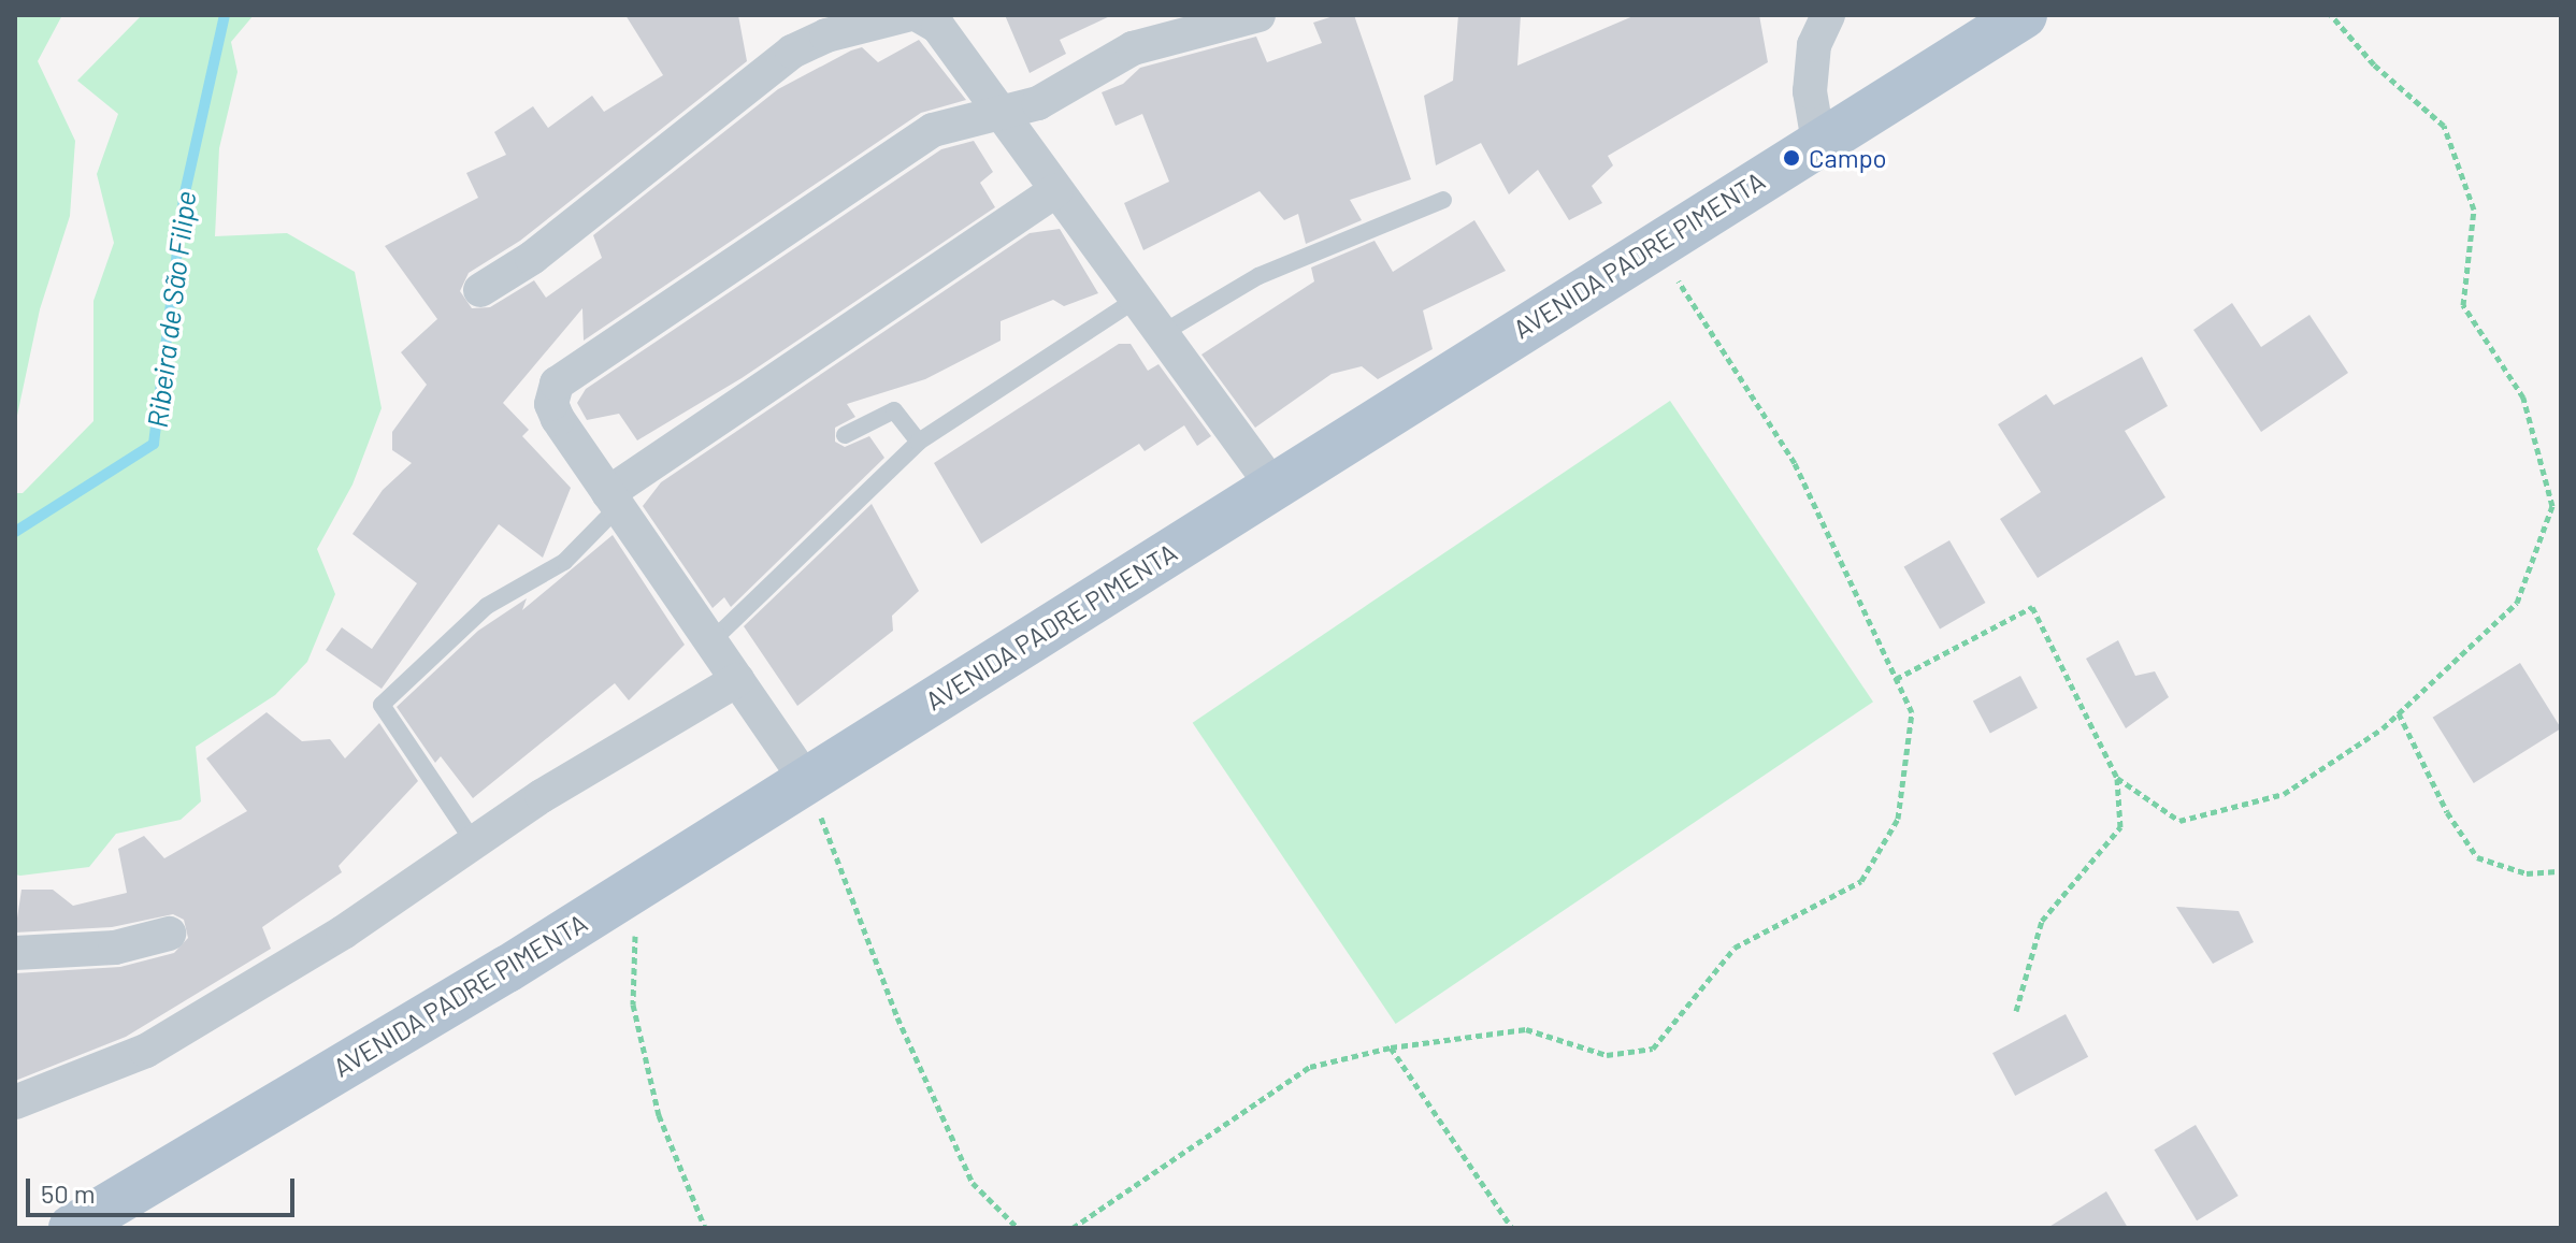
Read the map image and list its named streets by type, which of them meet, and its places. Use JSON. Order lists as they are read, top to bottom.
{
  "streets": {
    "main road": ["AVENIDA PADRE PIMENTA"]
  },
  "water": ["Ribeira de São Filipe"],
  "places": ["Campo"],
  "scale_bar": "50 m"
}
